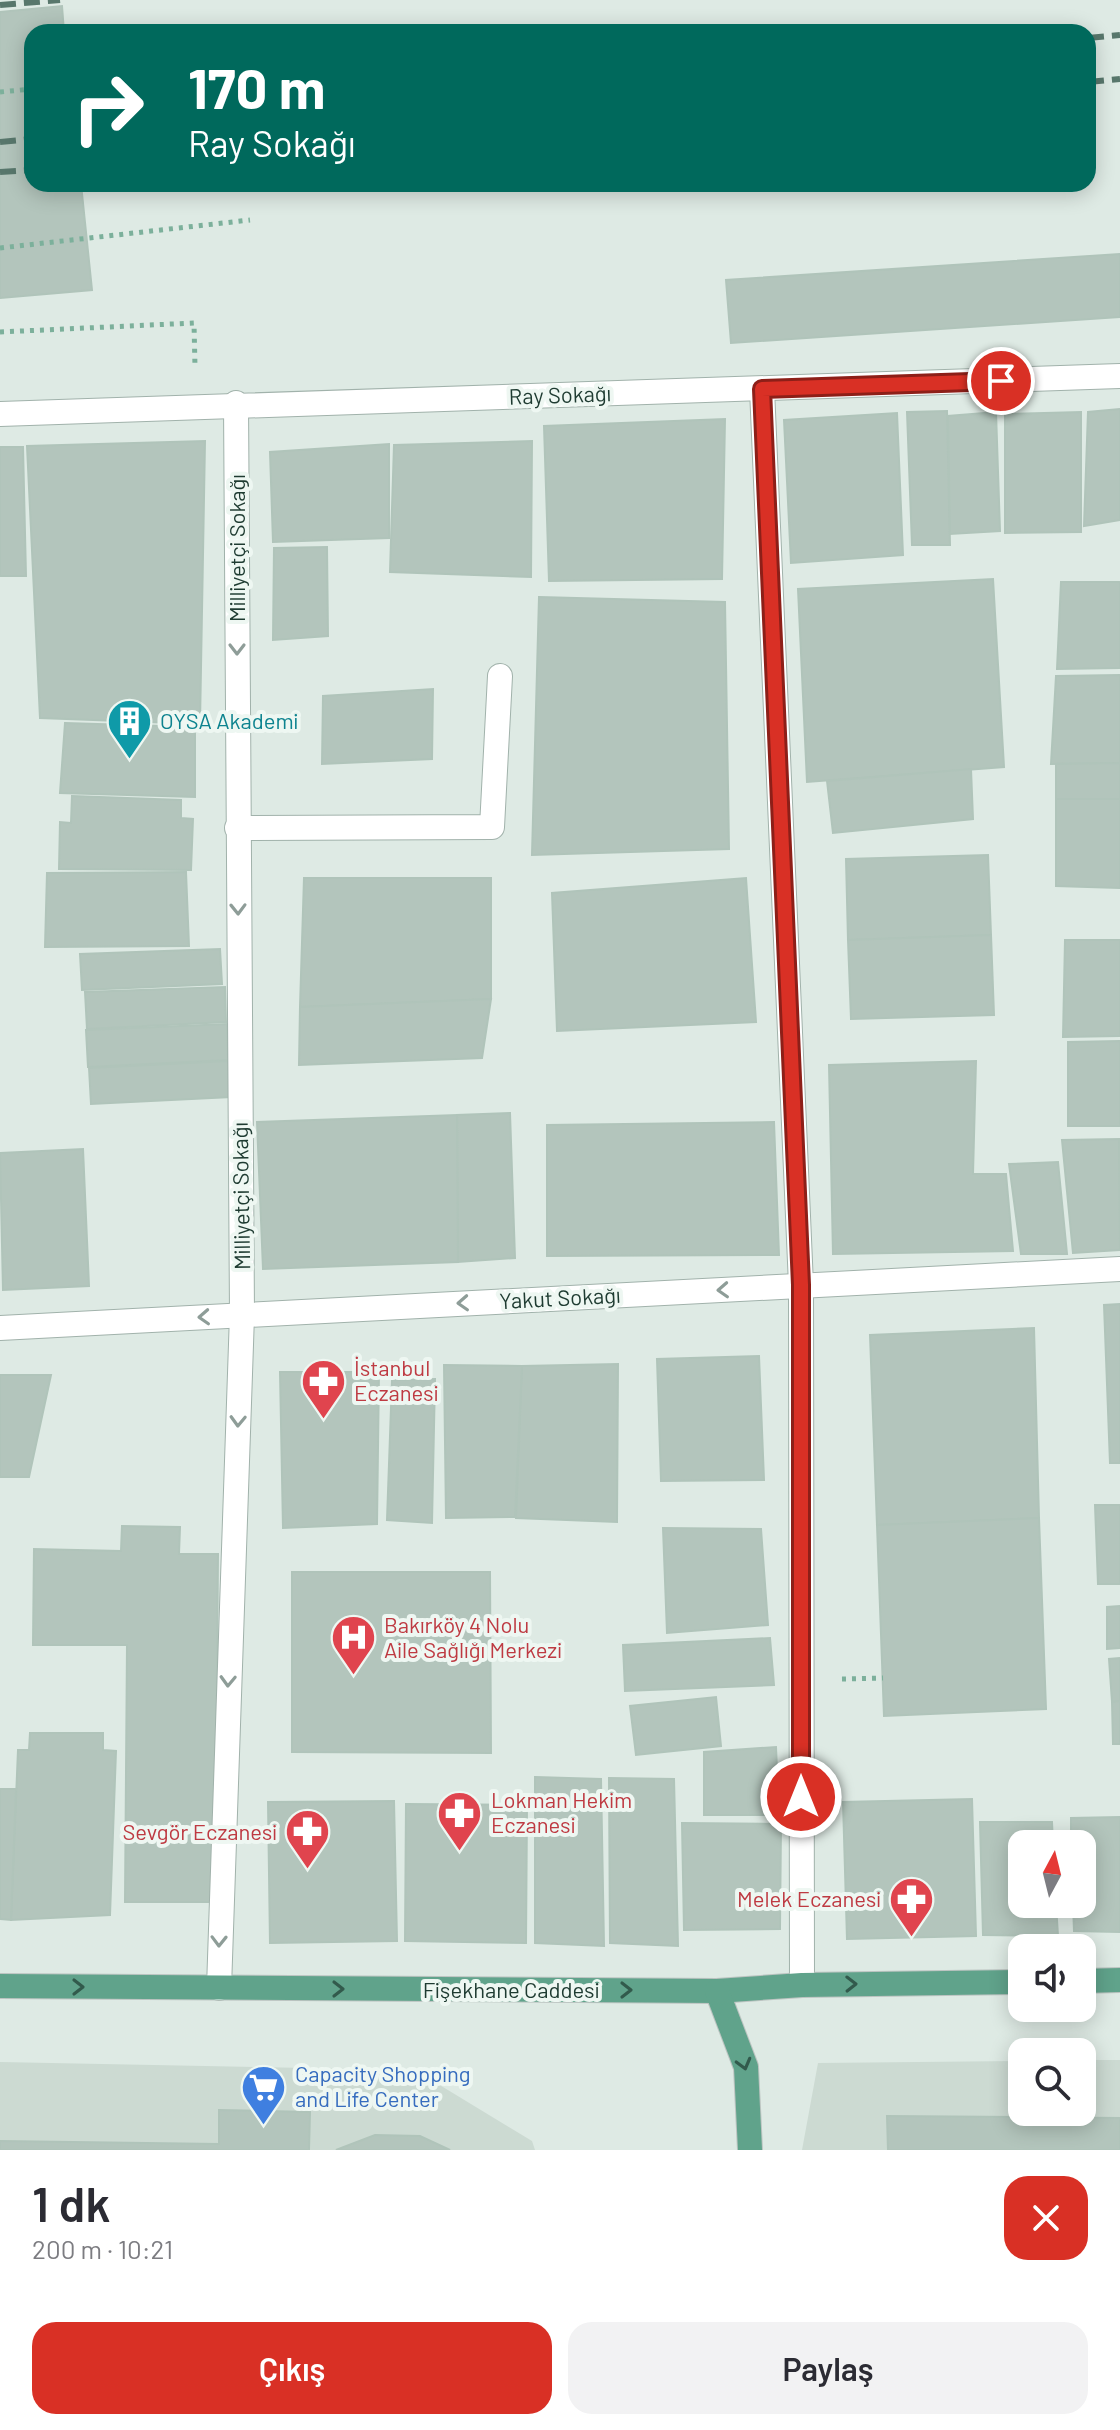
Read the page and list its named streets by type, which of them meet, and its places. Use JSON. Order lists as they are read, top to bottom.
{
  "streets": {
    "main road": ["Fişekhane Caddesi"],
    "street": ["Ray Sokağı", "Milliyetçi Sokağı", "Yakut Sokağı"]
  },
  "crossings": [
    ["Ray Sokağı", "Milliyetçi Sokağı"],
    ["Milliyetçi Sokağı", "Yakut Sokağı"],
    ["Milliyetçi Sokağı", "Fişekhane Caddesi"]
  ],
  "one_way": ["Milliyetçi Sokağı", "Yakut Sokağı", "Fişekhane Caddesi"],
  "places": {
    "building": ["OYSA Akademi"],
    "pharmacy": [
      "İstanbul Eczanesi",
      "Lokman Hekim Eczanesi",
      "Sevgör Eczanesi",
      "Melek Eczanesi"
    ],
    "hospital": ["Bakırköy 4 Nolu Aile Sağlığı Merkezi"],
    "supermarket": ["Capacity Shopping and Life Center"]
  },
  "north": "top",
  "page": {
    "turn": ["170 m", "Ray Sokağı"],
    "heading": ["1 dk", "200 m · 10:21"],
    "buttons": ["Çıkış", "Paylaş"]
  }
}
